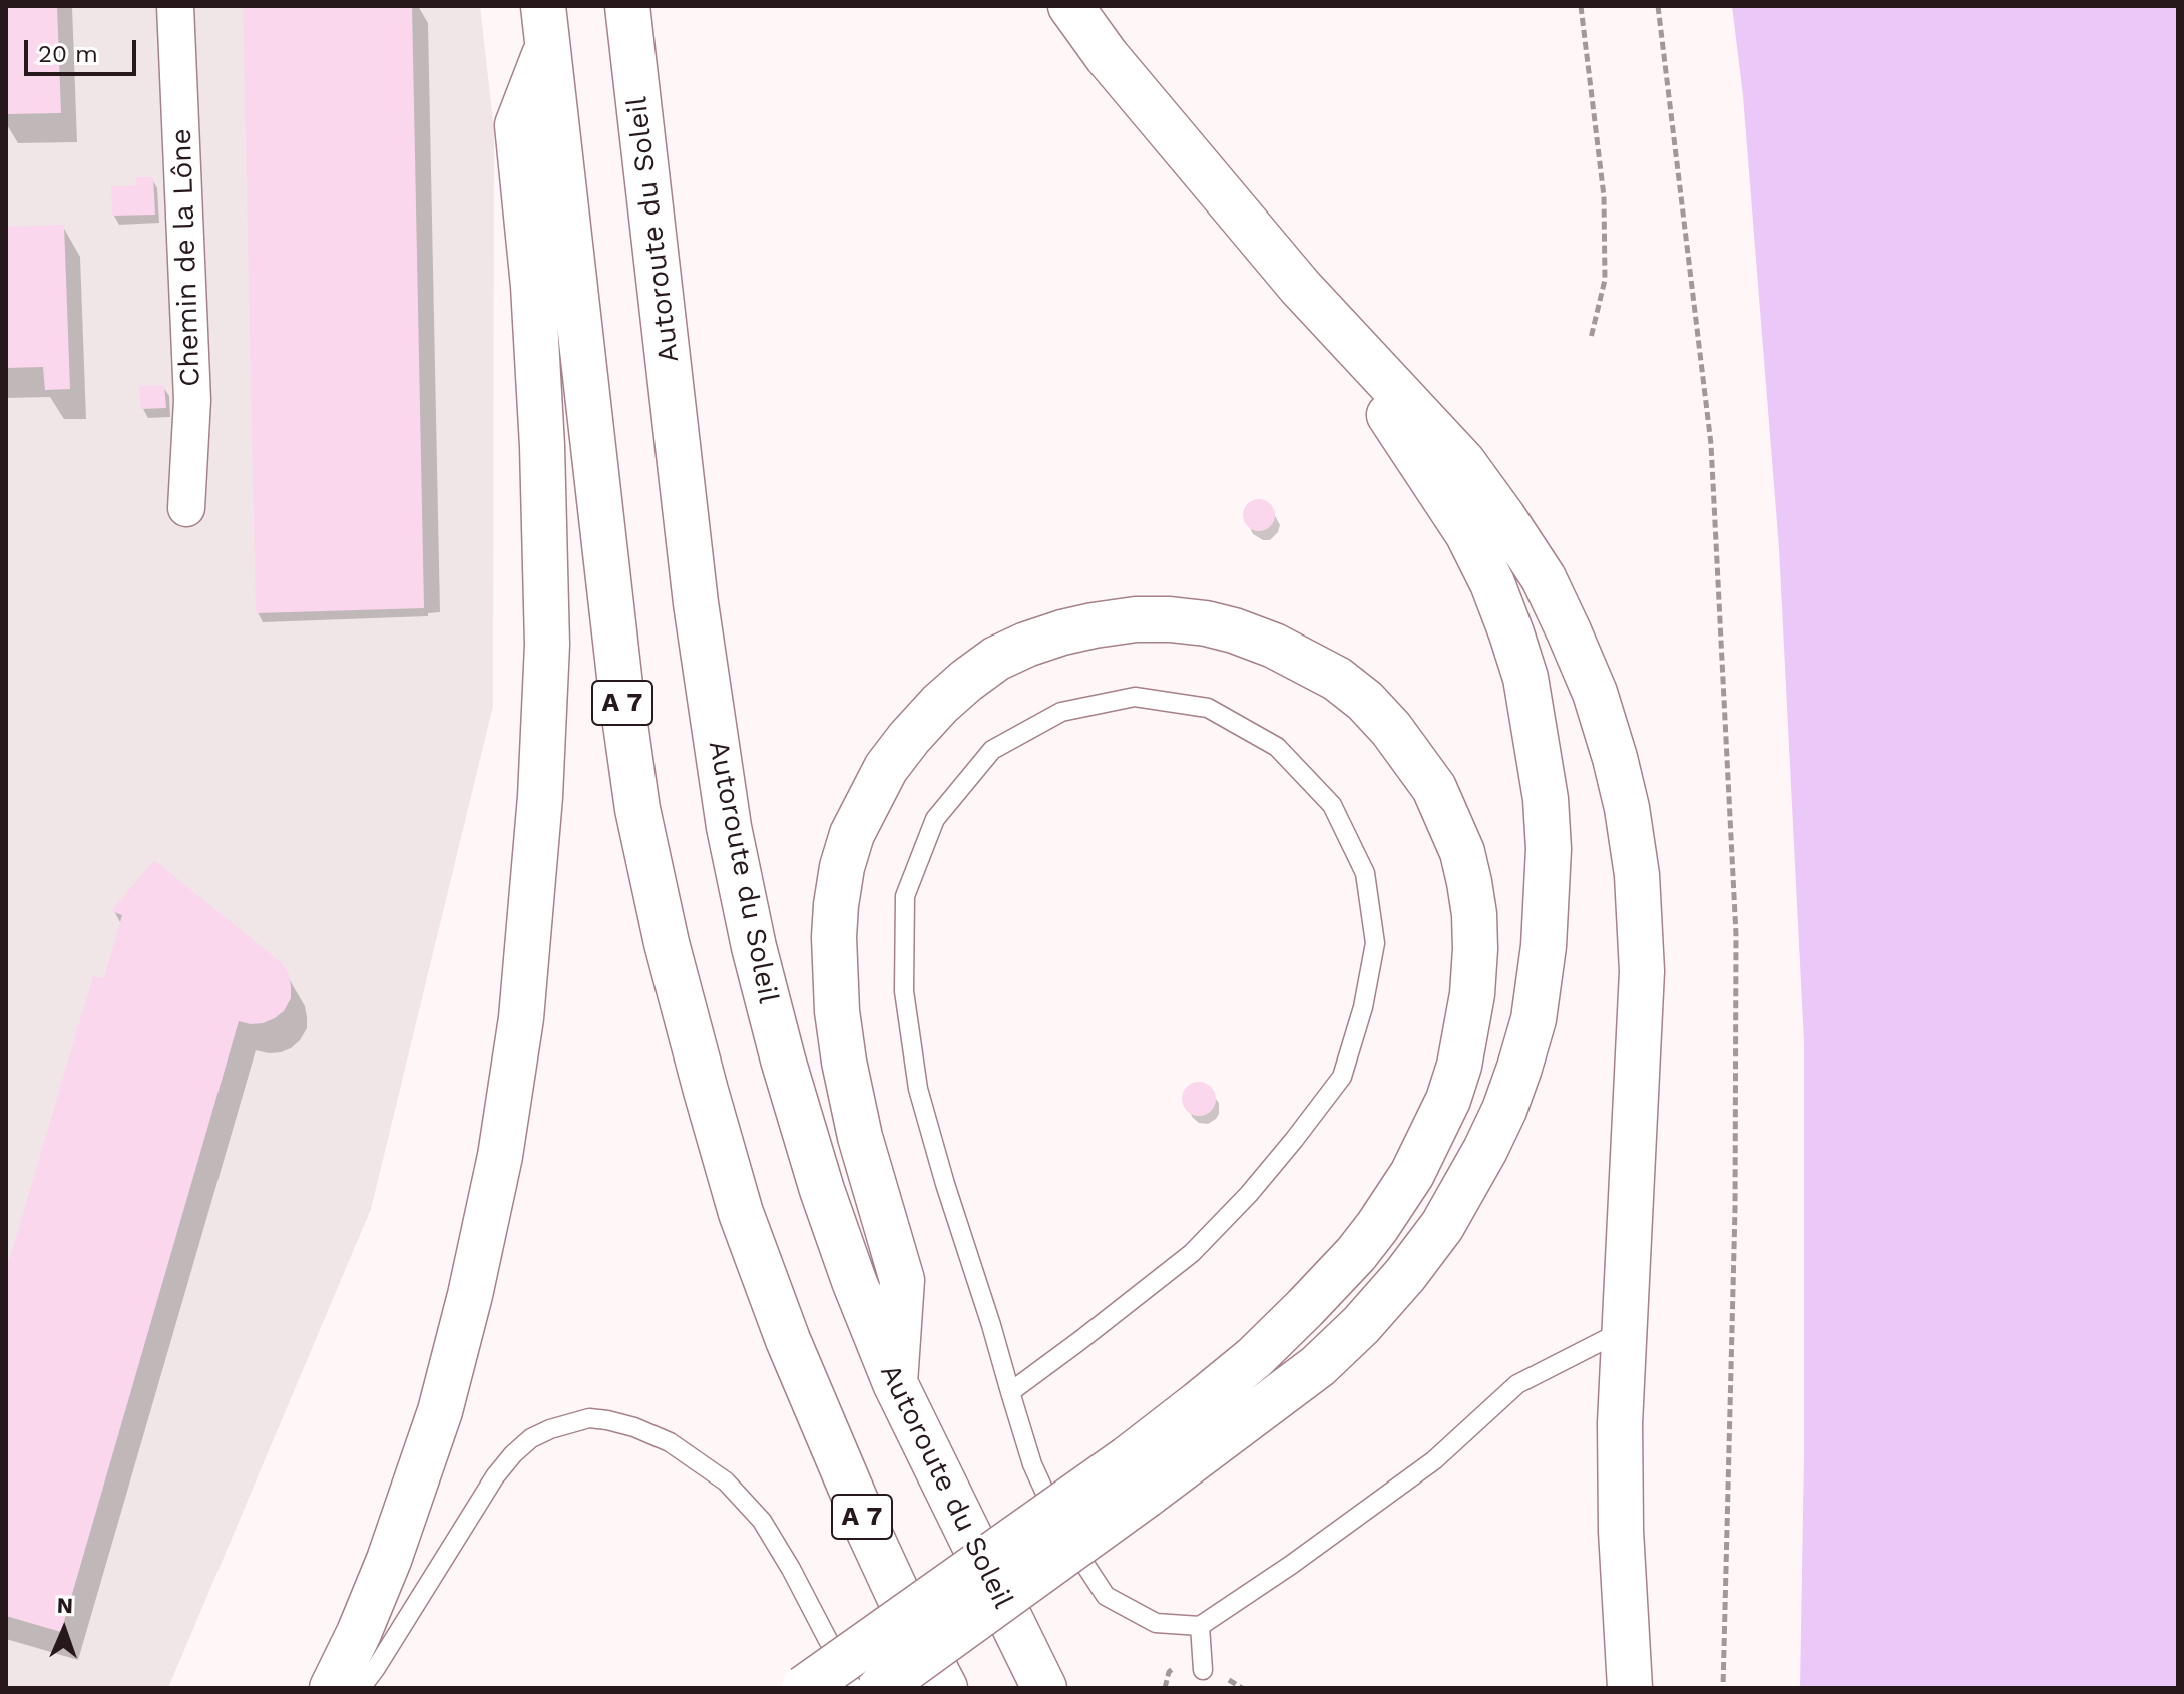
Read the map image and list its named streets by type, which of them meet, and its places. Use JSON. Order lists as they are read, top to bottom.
{
  "streets": {
    "highway": ["Autoroute du Soleil", "A 7"],
    "street": ["Chemin de la Lône"]
  },
  "scale_bar": "20 m",
  "north": "top"
}
